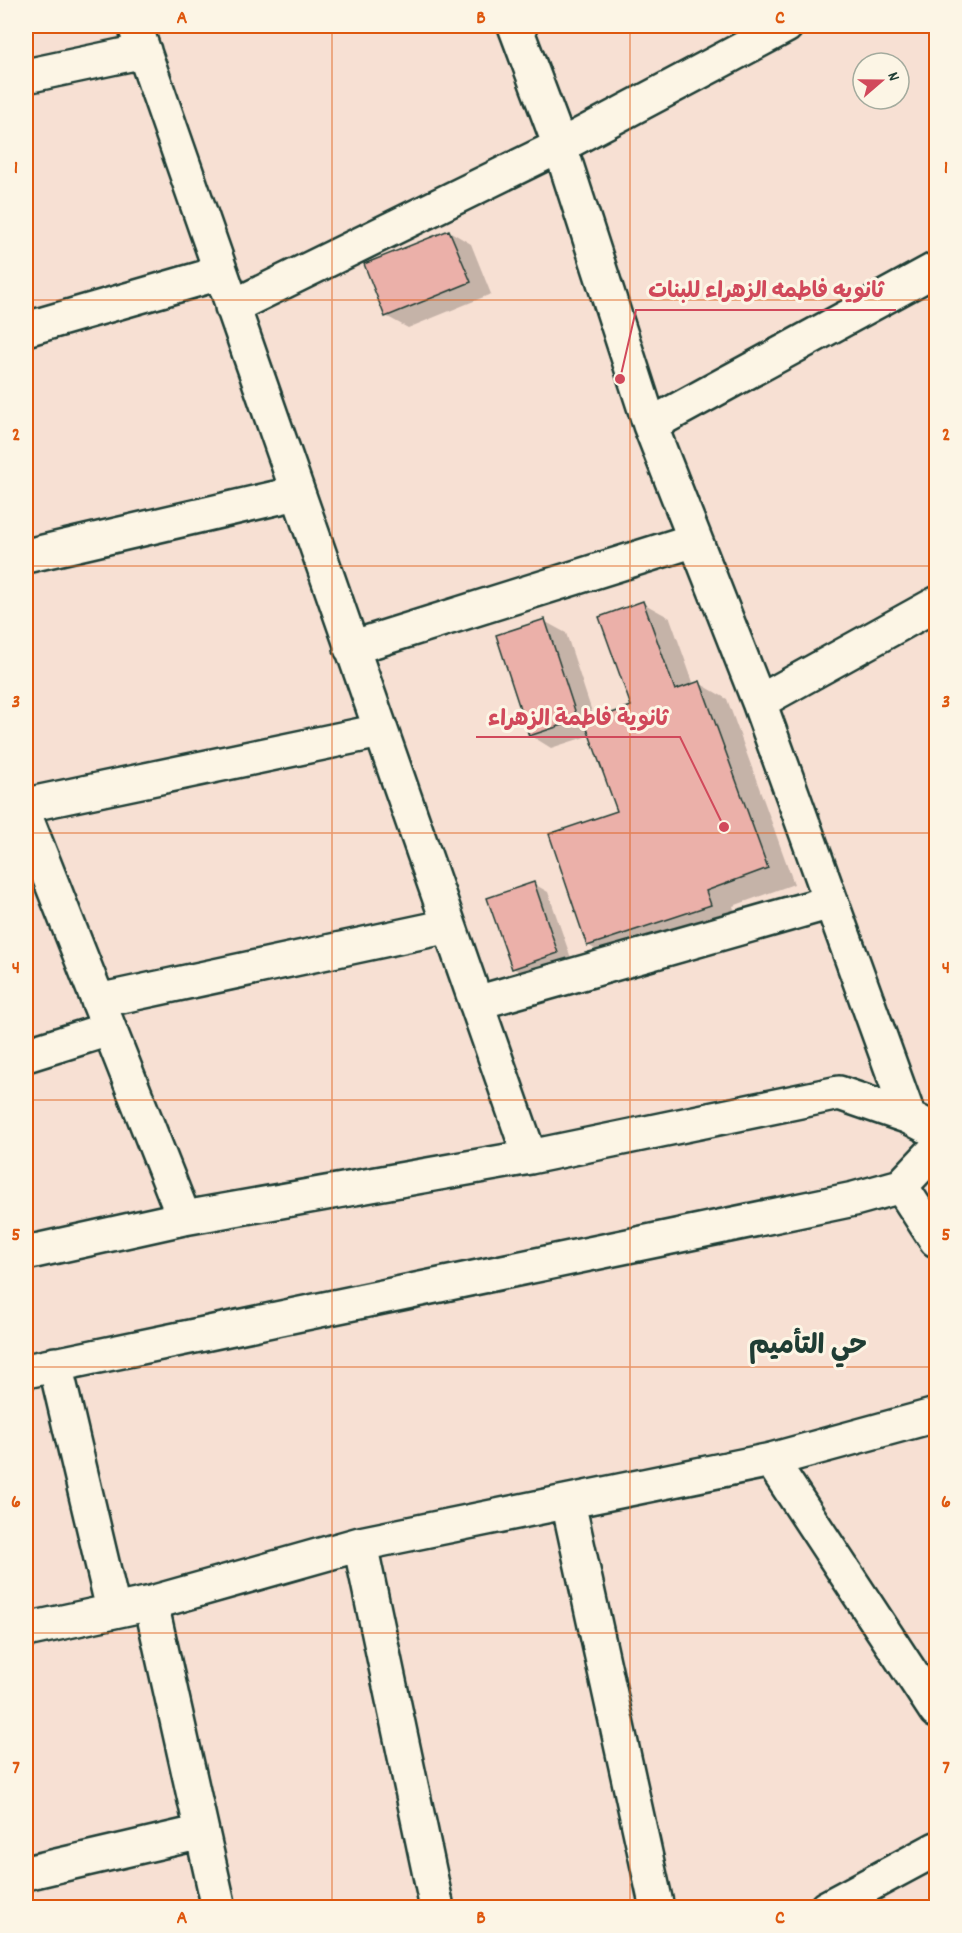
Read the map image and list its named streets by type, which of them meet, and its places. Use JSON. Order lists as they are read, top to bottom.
{
  "districts": ["حي التأميم"],
  "places": ["ثانويه فاطمه الزهراء للبنات", "ثانوية فاطمة الزهراء"],
  "north": "right",
  "grid": {
    "columns": ["A", "B", "C"],
    "rows": [
      "1",
      "2",
      "3",
      "4",
      "5",
      "6",
      "7"
    ]
  }
}
